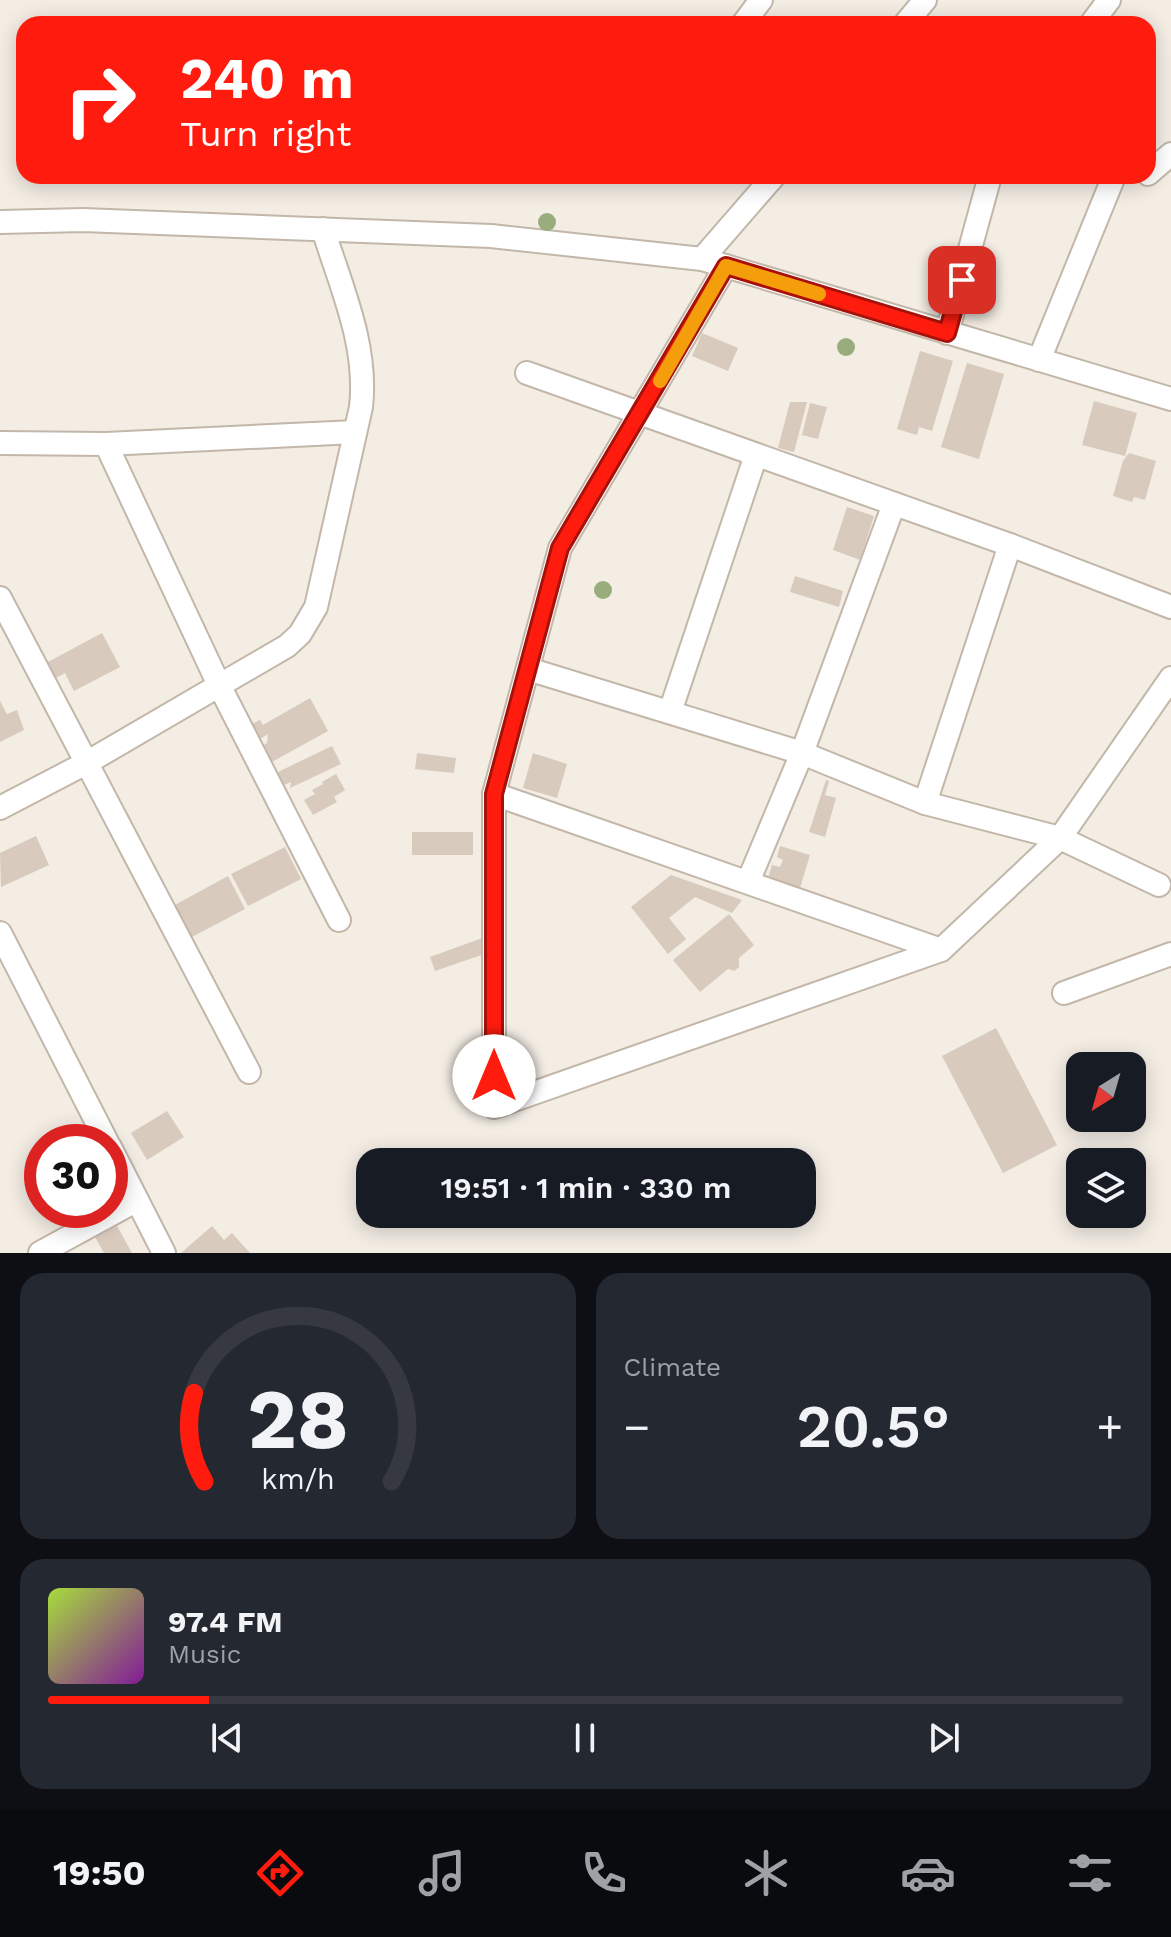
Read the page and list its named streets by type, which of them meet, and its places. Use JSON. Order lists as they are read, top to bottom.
{
  "north": "bottom left",
  "page": {
    "turn": ["240 m", "Turn right"],
    "limit": "30",
    "trip": "19:51 · 1 min · 330 m",
    "tile": "Climate",
    "heat": ["−", "20.5°", "+"],
    "song": ["97.4 FM", "Music"],
    "tabs": "19:50",
    "gauge": ["28", "km/h"]
  }
}
